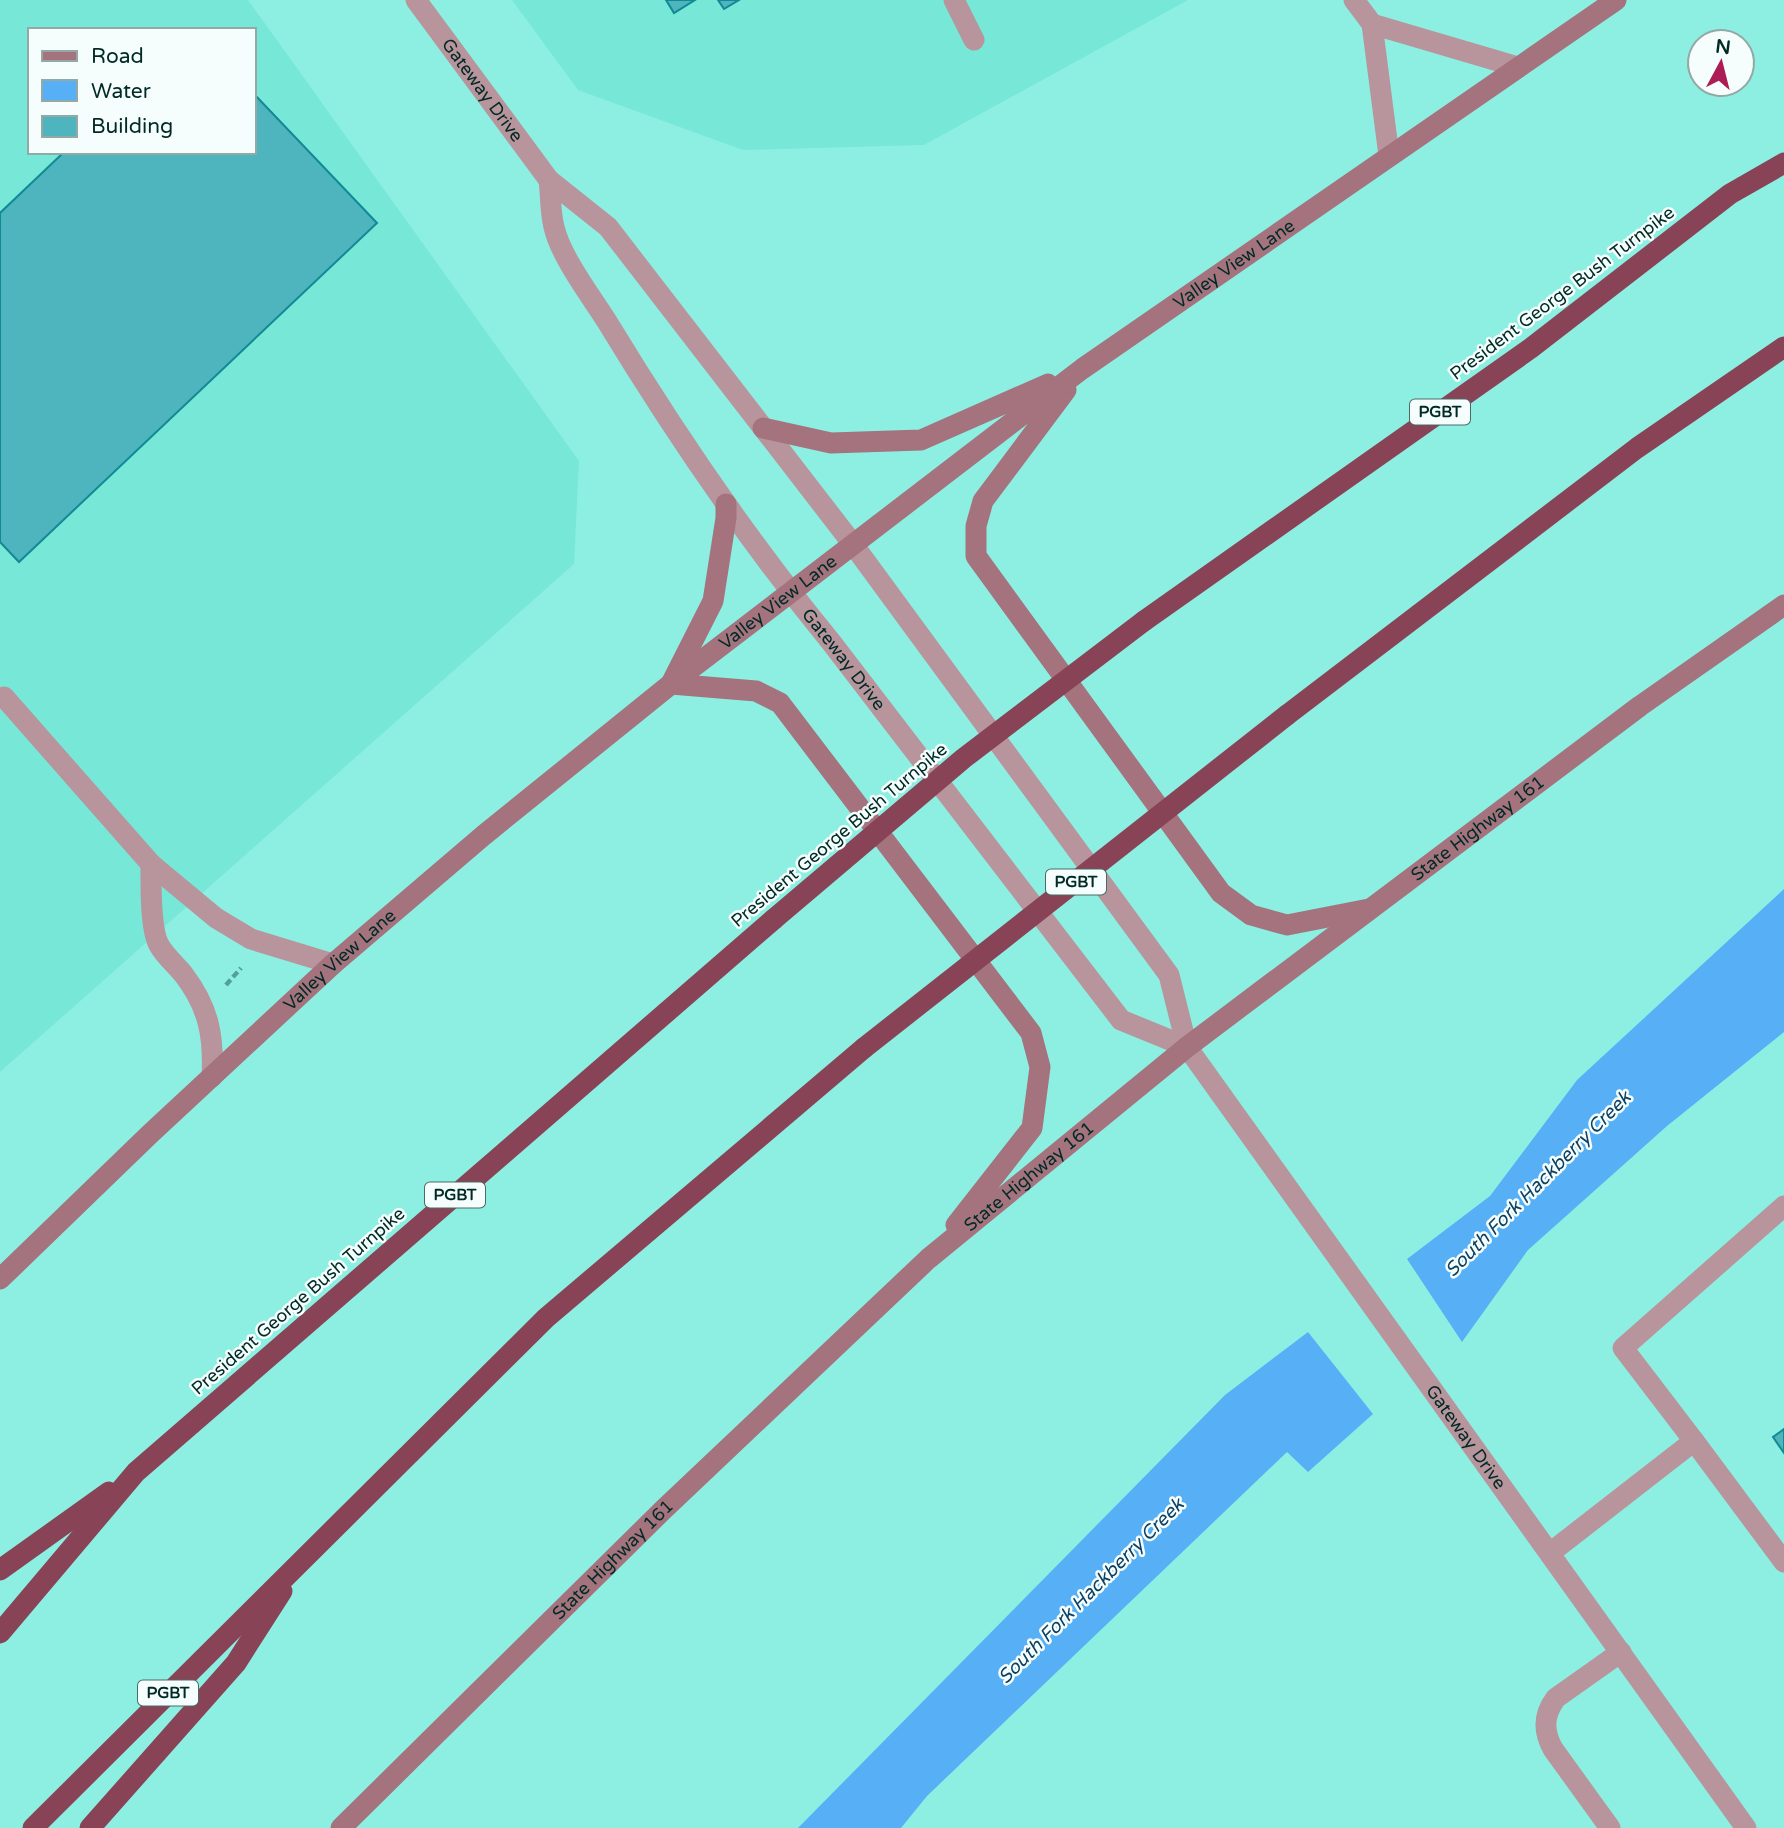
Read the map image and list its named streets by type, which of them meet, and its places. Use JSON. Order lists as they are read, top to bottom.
{
  "streets": {
    "highway": ["President George Bush Turnpike", "PGBT"],
    "main road": ["Valley View Lane", "State Highway 161"],
    "street": ["Gateway Drive"]
  },
  "crossings": [
    ["Gateway Drive", "Valley View Lane"],
    ["Gateway Drive", "State Highway 161"]
  ],
  "water": ["South Fork Hackberry Creek"],
  "legend": ["Road", "Water", "Building"],
  "north": "top"
}
